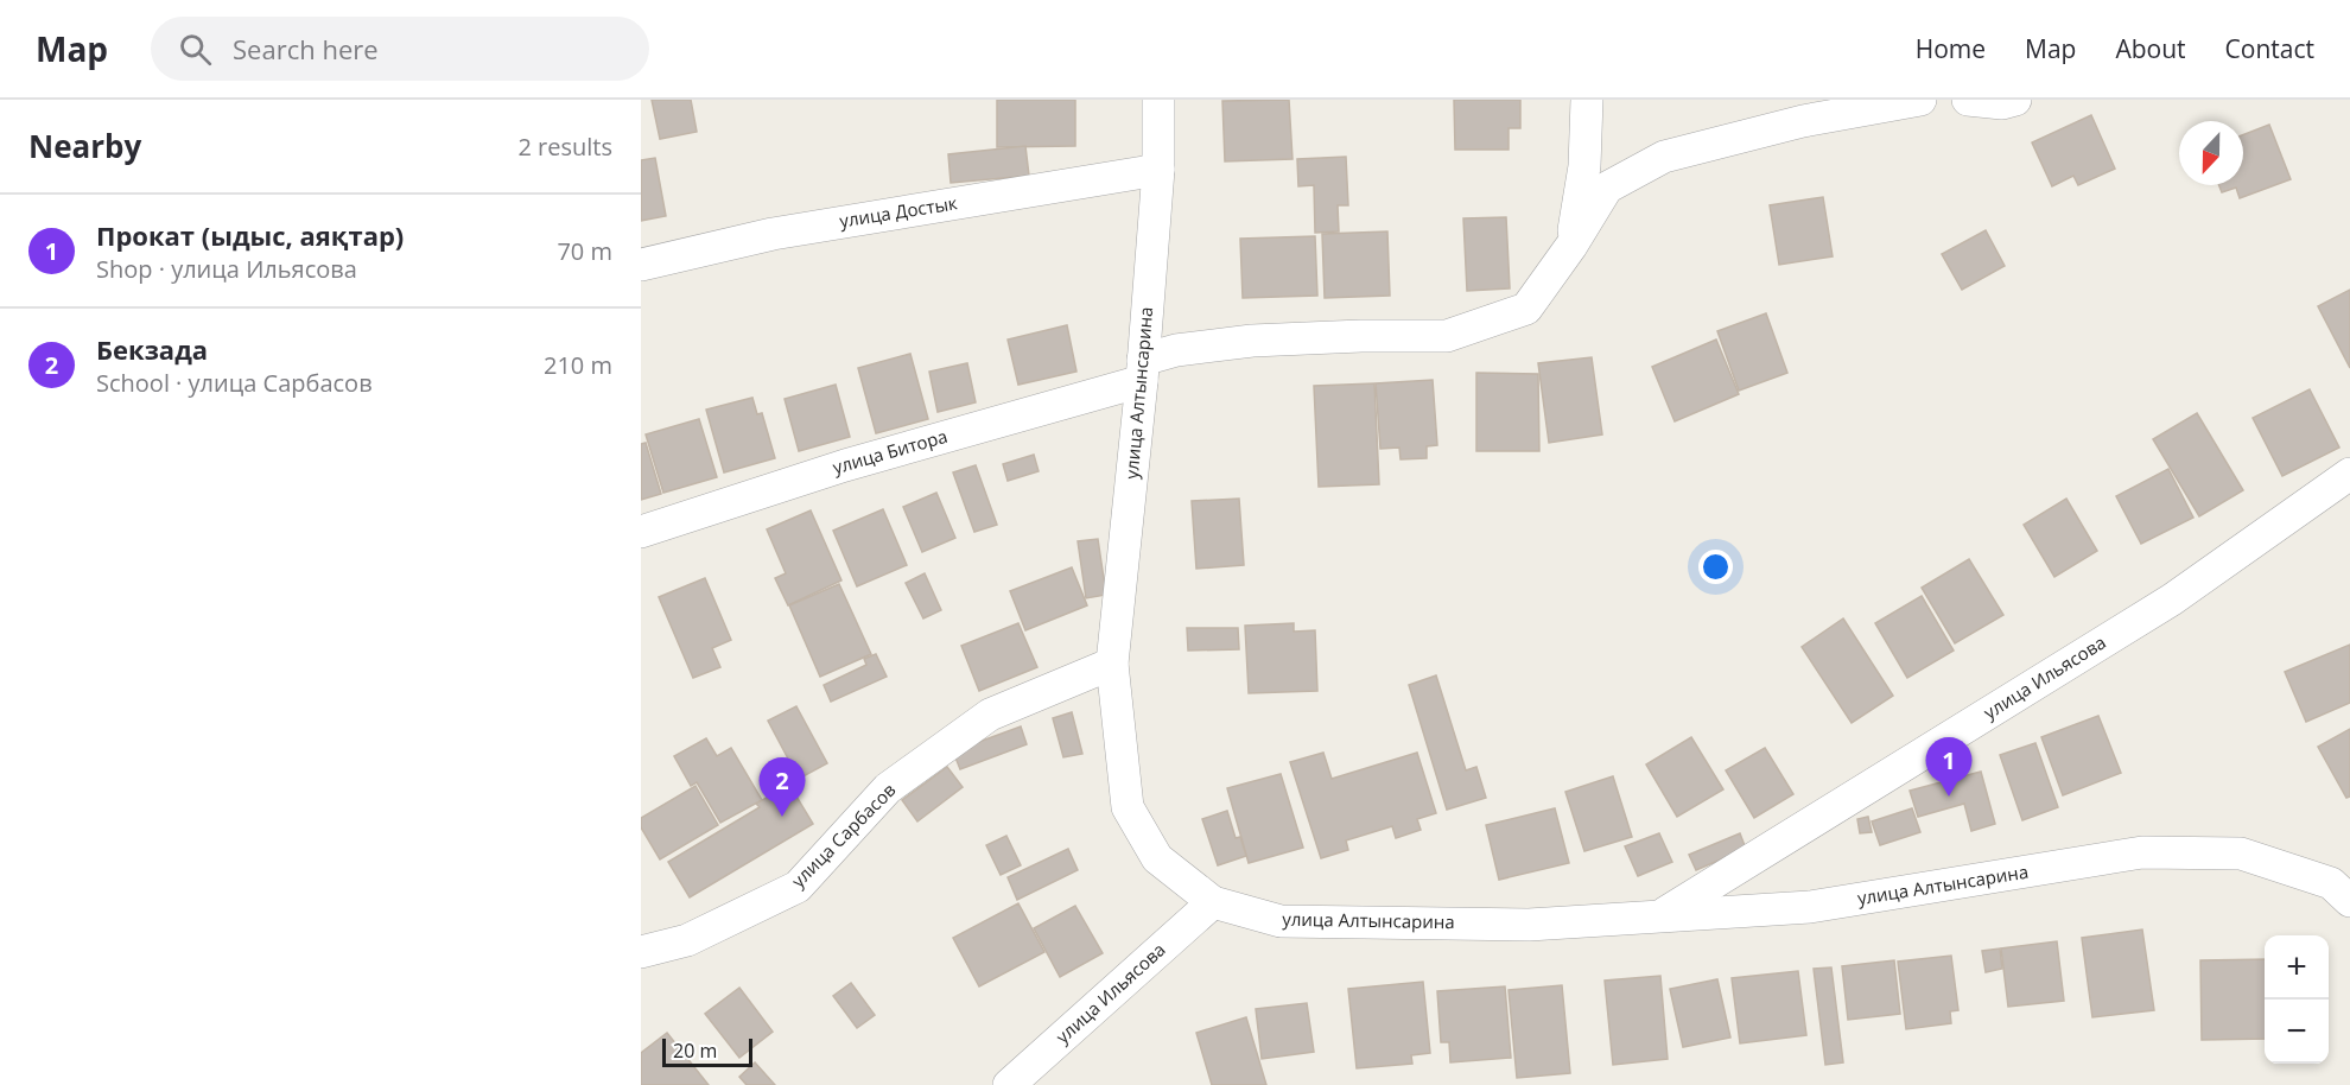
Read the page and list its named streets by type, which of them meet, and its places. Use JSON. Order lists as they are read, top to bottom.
{
  "streets": {
    "street": [
      "улица Достык",
      "улица Алтынсарина",
      "улица Битора",
      "улица Ильясова",
      "улица Сарбасов"
    ]
  },
  "crossings": [
    ["улица Достык", "улица Алтынсарина"],
    ["улица Алтынсарина", "улица Битора"],
    ["улица Алтынсарина", "улица Ильясова"],
    ["улица Алтынсарина", "улица Сарбасов"]
  ],
  "scale_bar": "20 m",
  "north": "bottom",
  "page": {
    "header": "Map",
    "search": "Search here",
    "nav": [
      "Home",
      "Map",
      "About",
      "Contact"
    ],
    "heading": ["Nearby", "2 results"],
    "list": [
      {
        "mark": "1",
        "name": "Прокат (ыдыс, аяқтар)",
        "note": "Shop · улица Ильясова",
        "value": "70 m"
      },
      {
        "mark": "2",
        "name": "Бекзада",
        "note": "School · улица Сарбасов",
        "value": "210 m"
      }
    ],
    "pins": ["1", "2"],
    "map_buttons": ["+", "−"],
    "scale": "20 m"
  }
}
